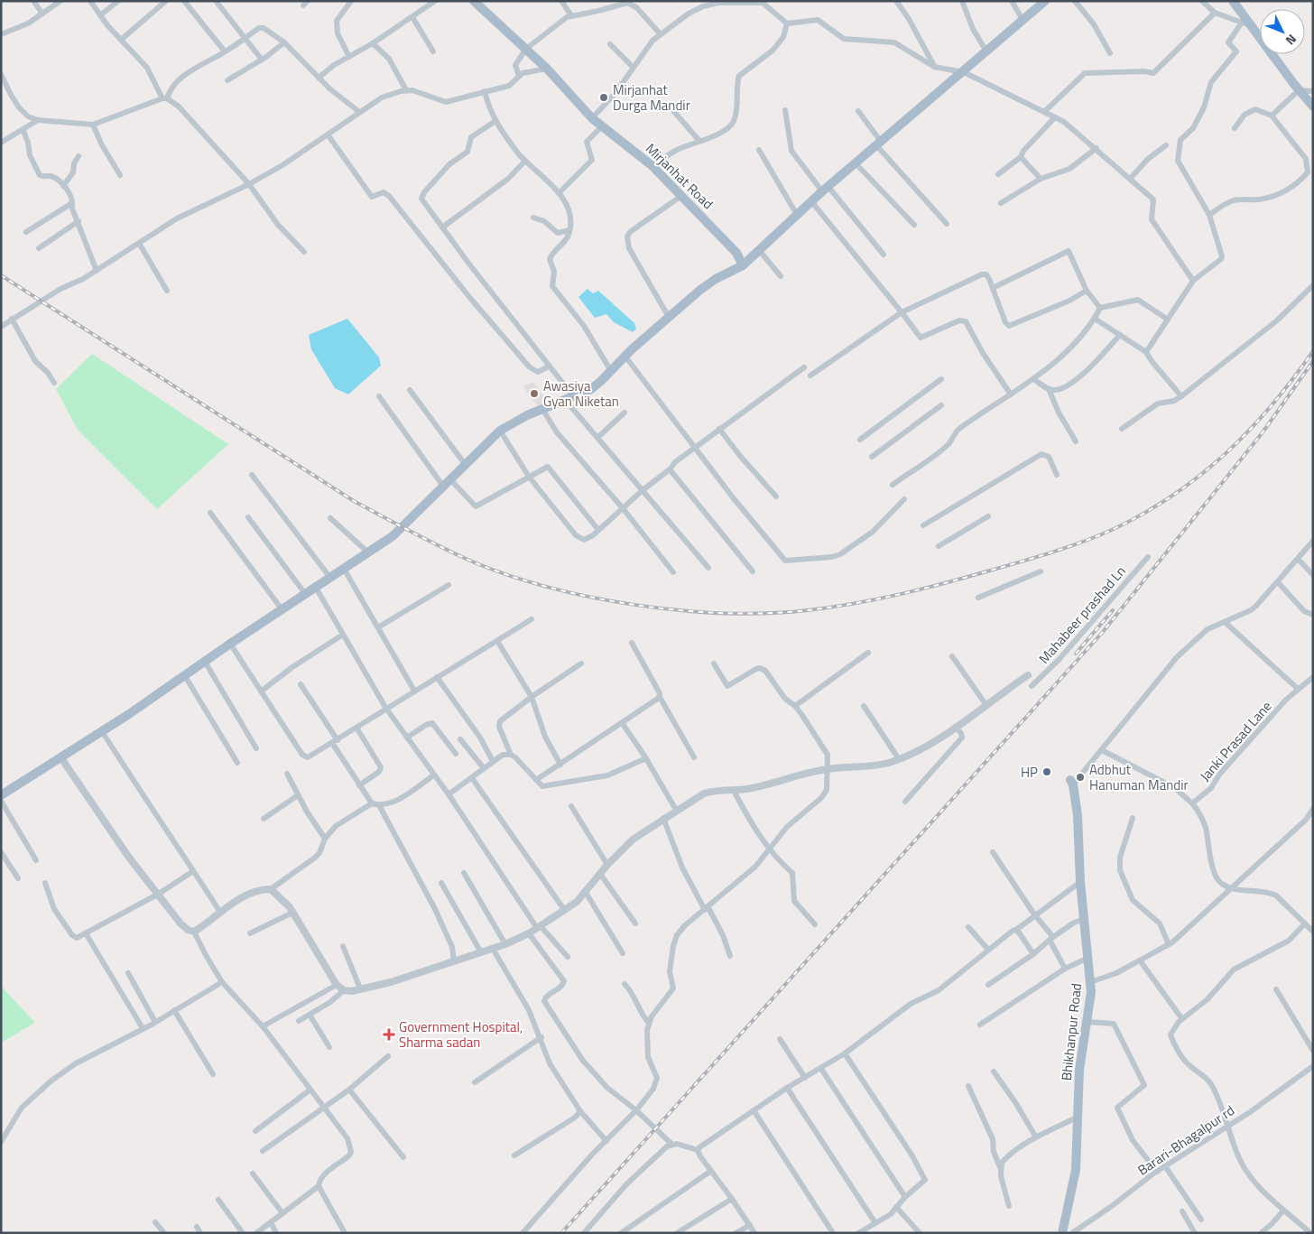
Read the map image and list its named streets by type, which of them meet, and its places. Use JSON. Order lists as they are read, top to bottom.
{
  "streets": {
    "main road": ["Mirjanhat Road", "Bhikhanpur Road"],
    "street": ["Mahabeer prashad Ln", "Janki Prasad Lane", "Barari-Bhagalpur rd"]
  },
  "places": {
    "other": [
      "Mirjanhat Durga Mandir",
      "Awasiya Gyan Niketan",
      "HP",
      "Adbhut Hanuman Mandir"
    ],
    "health": ["Government Hospital, Sharma sadan"]
  },
  "north": "bottom right"
}
